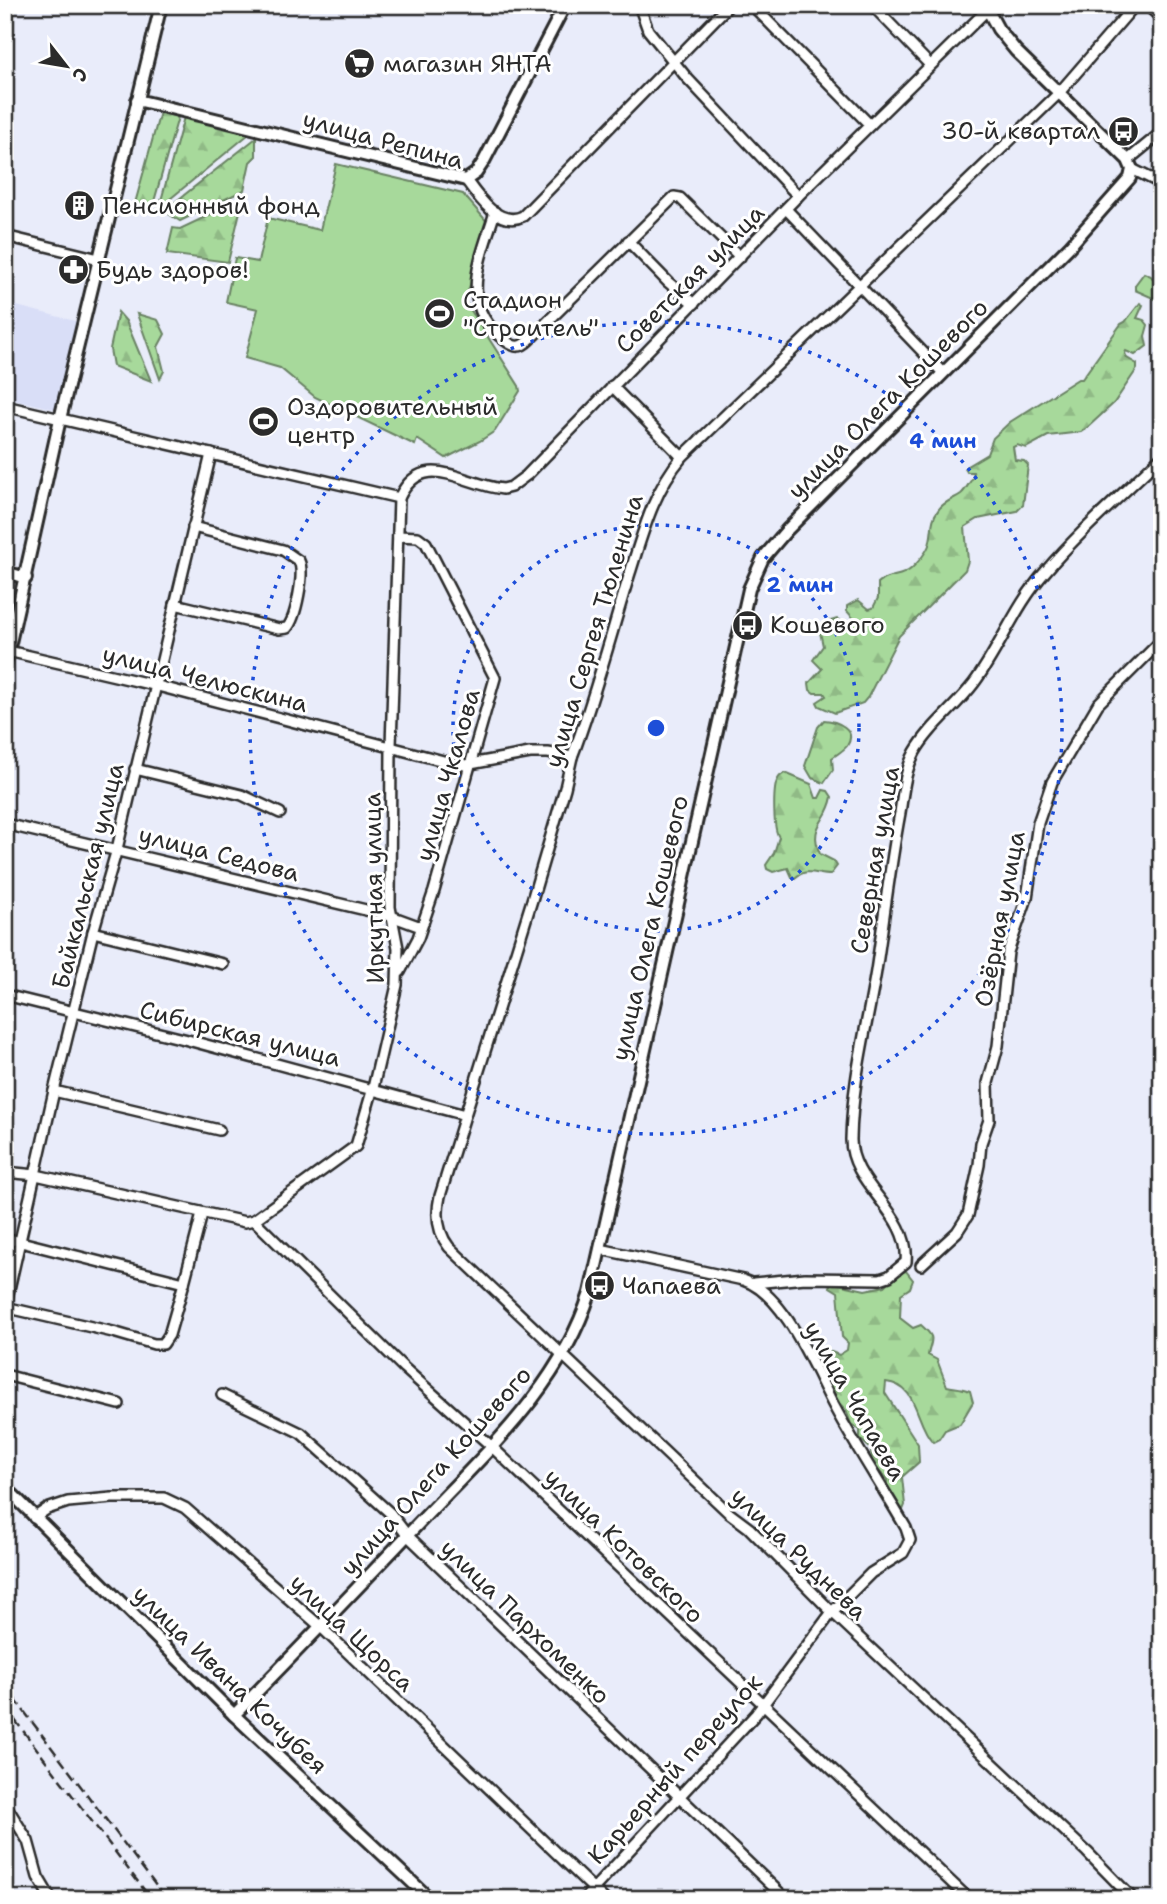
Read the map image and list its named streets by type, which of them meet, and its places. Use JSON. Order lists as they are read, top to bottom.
{
  "streets": {
    "street": [
      "улица Репина",
      "Советская улица",
      "улица Олега Кошевого",
      "улица Сергея Тюленина",
      "улица Челюскина",
      "улица Чкалова",
      "улица Седова",
      "Северная улица",
      "Байкальская улица",
      "Иркутная улица",
      "Озёрная улица",
      "Сибирская улица",
      "улица Чапаева",
      "улица Котовского",
      "улица Руднева",
      "улица Пархоменко",
      "улица Щорса",
      "улица Ивана Кочубея",
      "Карьерный переулок"
    ]
  },
  "crossings": [
    ["Советская улица", "Иркутная улица"],
    ["улица Олега Кошевого", "улица Котовского"],
    ["улица Олега Кошевого", "улица Руднева"],
    ["улица Олега Кошевого", "улица Пархоменко"],
    ["улица Олега Кошевого", "улица Щорса"],
    ["улица Олега Кошевого", "улица Ивана Кочубея"],
    ["улица Сергея Тюленина", "улица Челюскина"],
    ["улица Сергея Тюленина", "Сибирская улица"],
    ["улица Сергея Тюленина", "улица Руднева"],
    ["улица Челюскина", "улица Чкалова"],
    ["улица Челюскина", "Байкальская улица"],
    ["улица Челюскина", "Иркутная улица"],
    ["улица Чкалова", "улица Седова"],
    ["улица Чкалова", "Иркутная улица"],
    ["улица Седова", "Байкальская улица"],
    ["улица Седова", "Иркутная улица"],
    ["Северная улица", "улица Чапаева"],
    ["Байкальская улица", "Сибирская улица"],
    ["Иркутная улица", "Сибирская улица"],
    ["Иркутная улица", "улица Котовского"],
    ["улица Чапаева", "Карьерный переулок"],
    ["улица Котовского", "Карьерный переулок"],
    ["улица Руднева", "Карьерный переулок"],
    ["улица Пархоменко", "Карьерный переулок"],
    ["улица Щорса", "улица Ивана Кочубея"],
    ["улица Щорса", "Карьерный переулок"]
  ],
  "places": {
    "supermarket": ["магазин ЯНТА"],
    "bus stop": ["30-й квартал", "Кошевого", "Чапаева"],
    "building": ["Пенсионный фонд"],
    "pharmacy": ["Будь здоров!"],
    "sports": ["Стадион \"Строитель\"", "Оздоровительный центр"]
  },
  "north": "bottom right",
  "rings": ["4 мин", "2 мин"]
}
